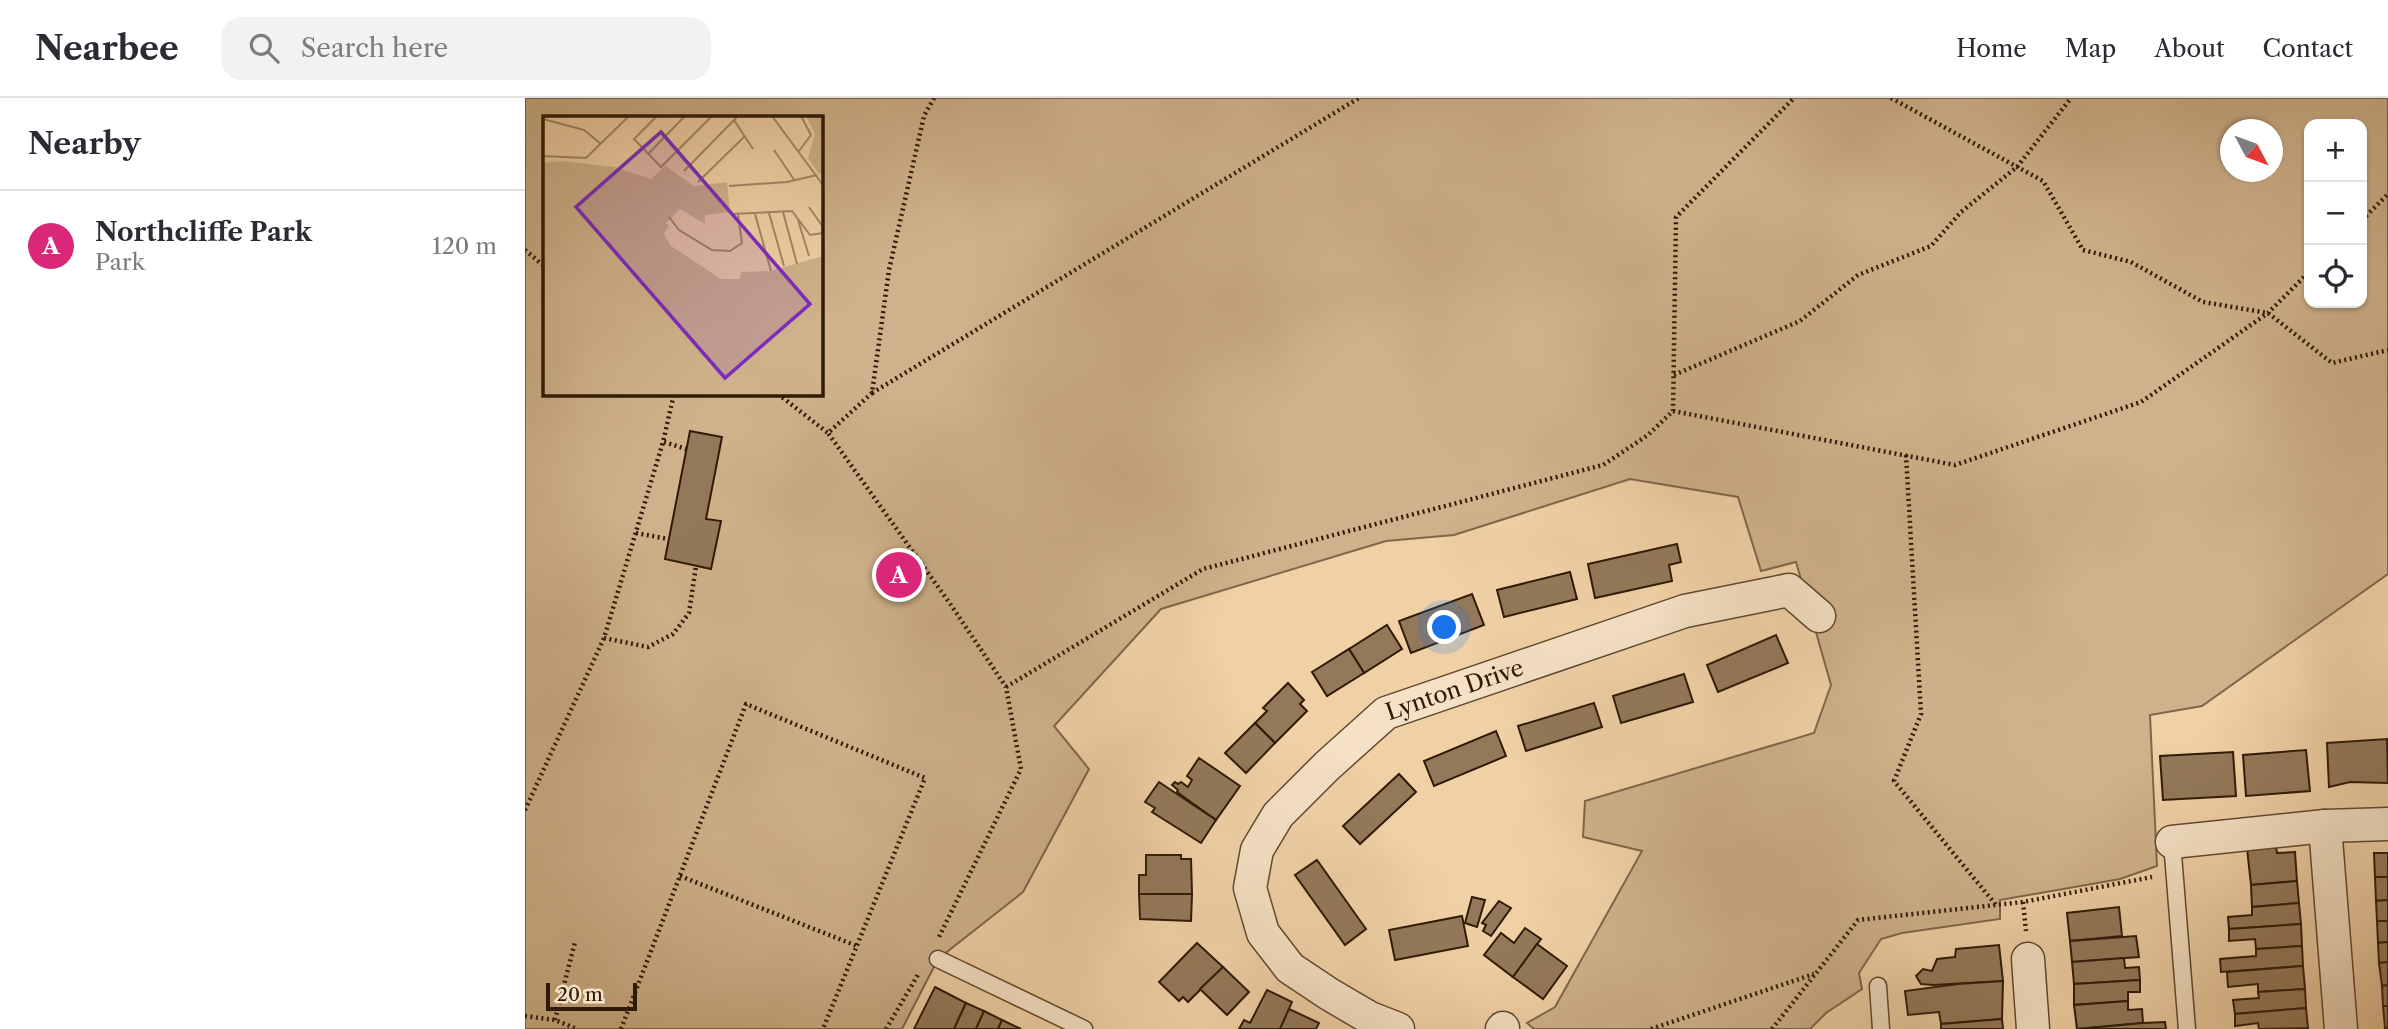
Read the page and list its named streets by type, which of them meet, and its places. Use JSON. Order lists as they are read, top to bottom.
{
  "streets": {
    "street": ["Lynton Drive"]
  },
  "scale_bar": "20 m",
  "north": "bottom right",
  "page": {
    "header": "Nearbee",
    "search": "Search here",
    "nav": [
      "Home",
      "Map",
      "About",
      "Contact"
    ],
    "heading": "Nearby",
    "map_buttons": ["+", "−"],
    "list": [
      {
        "mark": "A",
        "name": "Northcliffe Park",
        "note": "Park",
        "value": "120 m"
      }
    ],
    "pins": "A",
    "scale": "20 m"
  }
}
